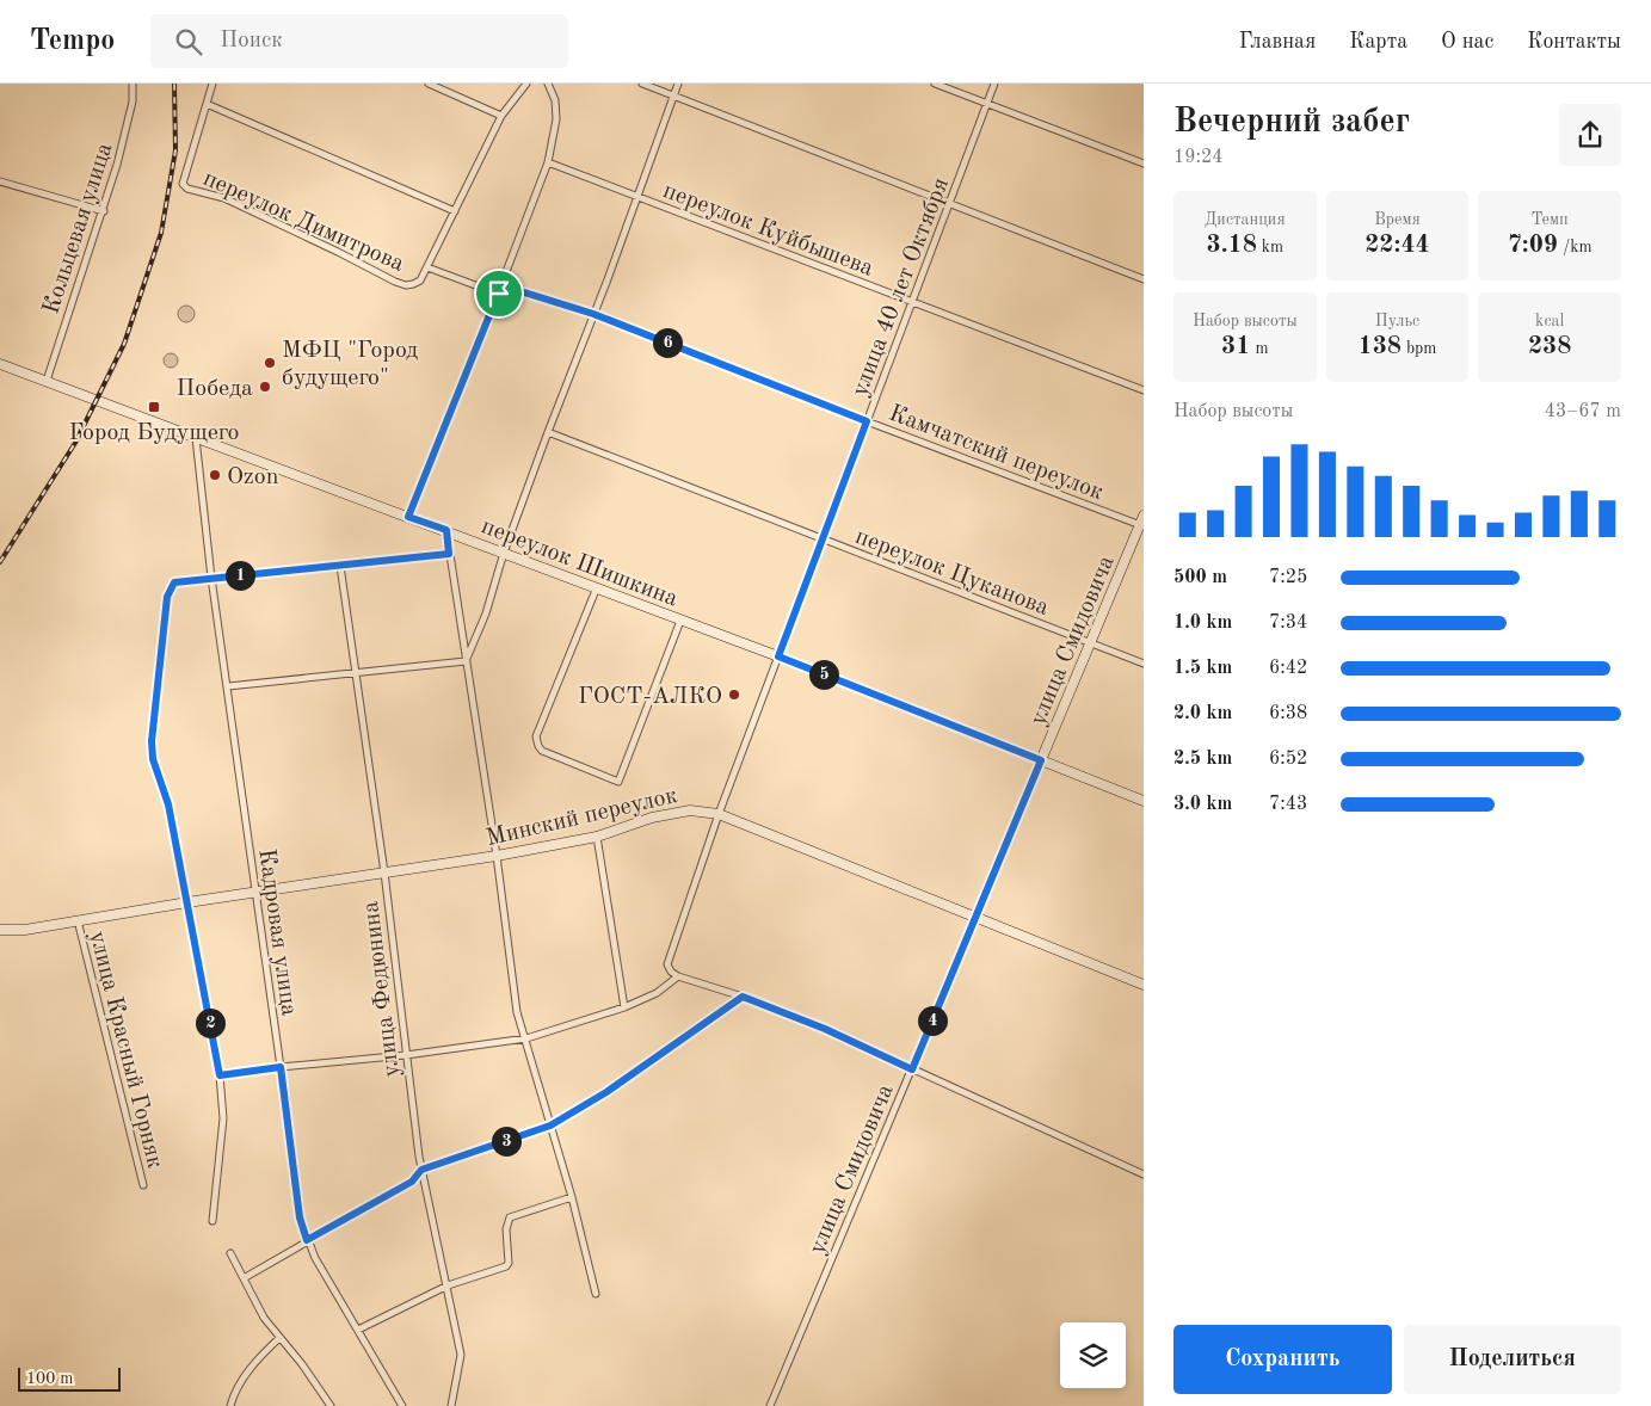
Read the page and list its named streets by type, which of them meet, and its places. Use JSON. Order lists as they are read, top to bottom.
{
  "streets": {
    "street": [
      "переулок Димитрова",
      "Кольцевая улица",
      "переулок Куйбышева",
      "улица 40 лет Октября",
      "Камчатский переулок",
      "переулок Шишкина",
      "переулок Цуканова",
      "улица Смидовича",
      "Минский переулок",
      "Кадровая улица",
      "улица Федюнина",
      "улица Красный Горняк"
    ]
  },
  "crossings": [
    ["Кольцевая улица", "переулок Шишкина"],
    ["переулок Куйбышева", "улица 40 лет Октября"],
    ["улица 40 лет Октября", "Камчатский переулок"],
    ["улица 40 лет Октября", "переулок Шишкина"],
    ["улица 40 лет Октября", "переулок Цуканова"],
    ["улица 40 лет Октября", "Минский переулок"],
    ["Камчатский переулок", "улица Смидовича"],
    ["переулок Шишкина", "улица Смидовича"],
    ["переулок Шишкина", "Минский переулок"],
    ["переулок Шишкина", "Кадровая улица"],
    ["переулок Шишкина", "улица Федюнина"],
    ["переулок Цуканова", "улица Смидовича"],
    ["улица Смидовича", "Минский переулок"],
    ["Минский переулок", "Кадровая улица"],
    ["Минский переулок", "улица Федюнина"],
    ["Минский переулок", "улица Красный Горняк"]
  ],
  "places": {
    "other": [
      "МФЦ \"Город будущего\"",
      "Победа",
      "Ozon",
      "ГОСТ-АЛКО"
    ],
    "transit": ["Город Будущего"]
  },
  "scale_bar": "100 m",
  "page": {
    "header": "Tempo",
    "search": "Поиск",
    "nav": [
      "Главная",
      "Карта",
      "О нас",
      "Контакты"
    ],
    "heading": ["Вечерний забег", "19:24"],
    "stats": [
      ["Дистанция", "3.18 km"],
      ["Время", "22:44"],
      ["Темп", "7:09 /km"],
      ["Набор высоты", "31 m"],
      ["Пульс", "138 bpm"],
      ["kcal", "238"]
    ],
    "pins": [
      "6",
      "1",
      "5",
      "4",
      "2",
      "3"
    ],
    "chart": ["Набор высоты", "43–67 m"],
    "list": [
      {
        "name": "500 m",
        "note": "7:25"
      },
      {
        "name": "1.0 km",
        "note": "7:34"
      },
      {
        "name": "1.5 km",
        "note": "6:42"
      },
      {
        "name": "2.0 km",
        "note": "6:38"
      },
      {
        "name": "2.5 km",
        "note": "6:52"
      },
      {
        "name": "3.0 km",
        "note": "7:43"
      }
    ],
    "buttons": ["Сохранить", "Поделиться"],
    "scale": "100 m"
  }
}
